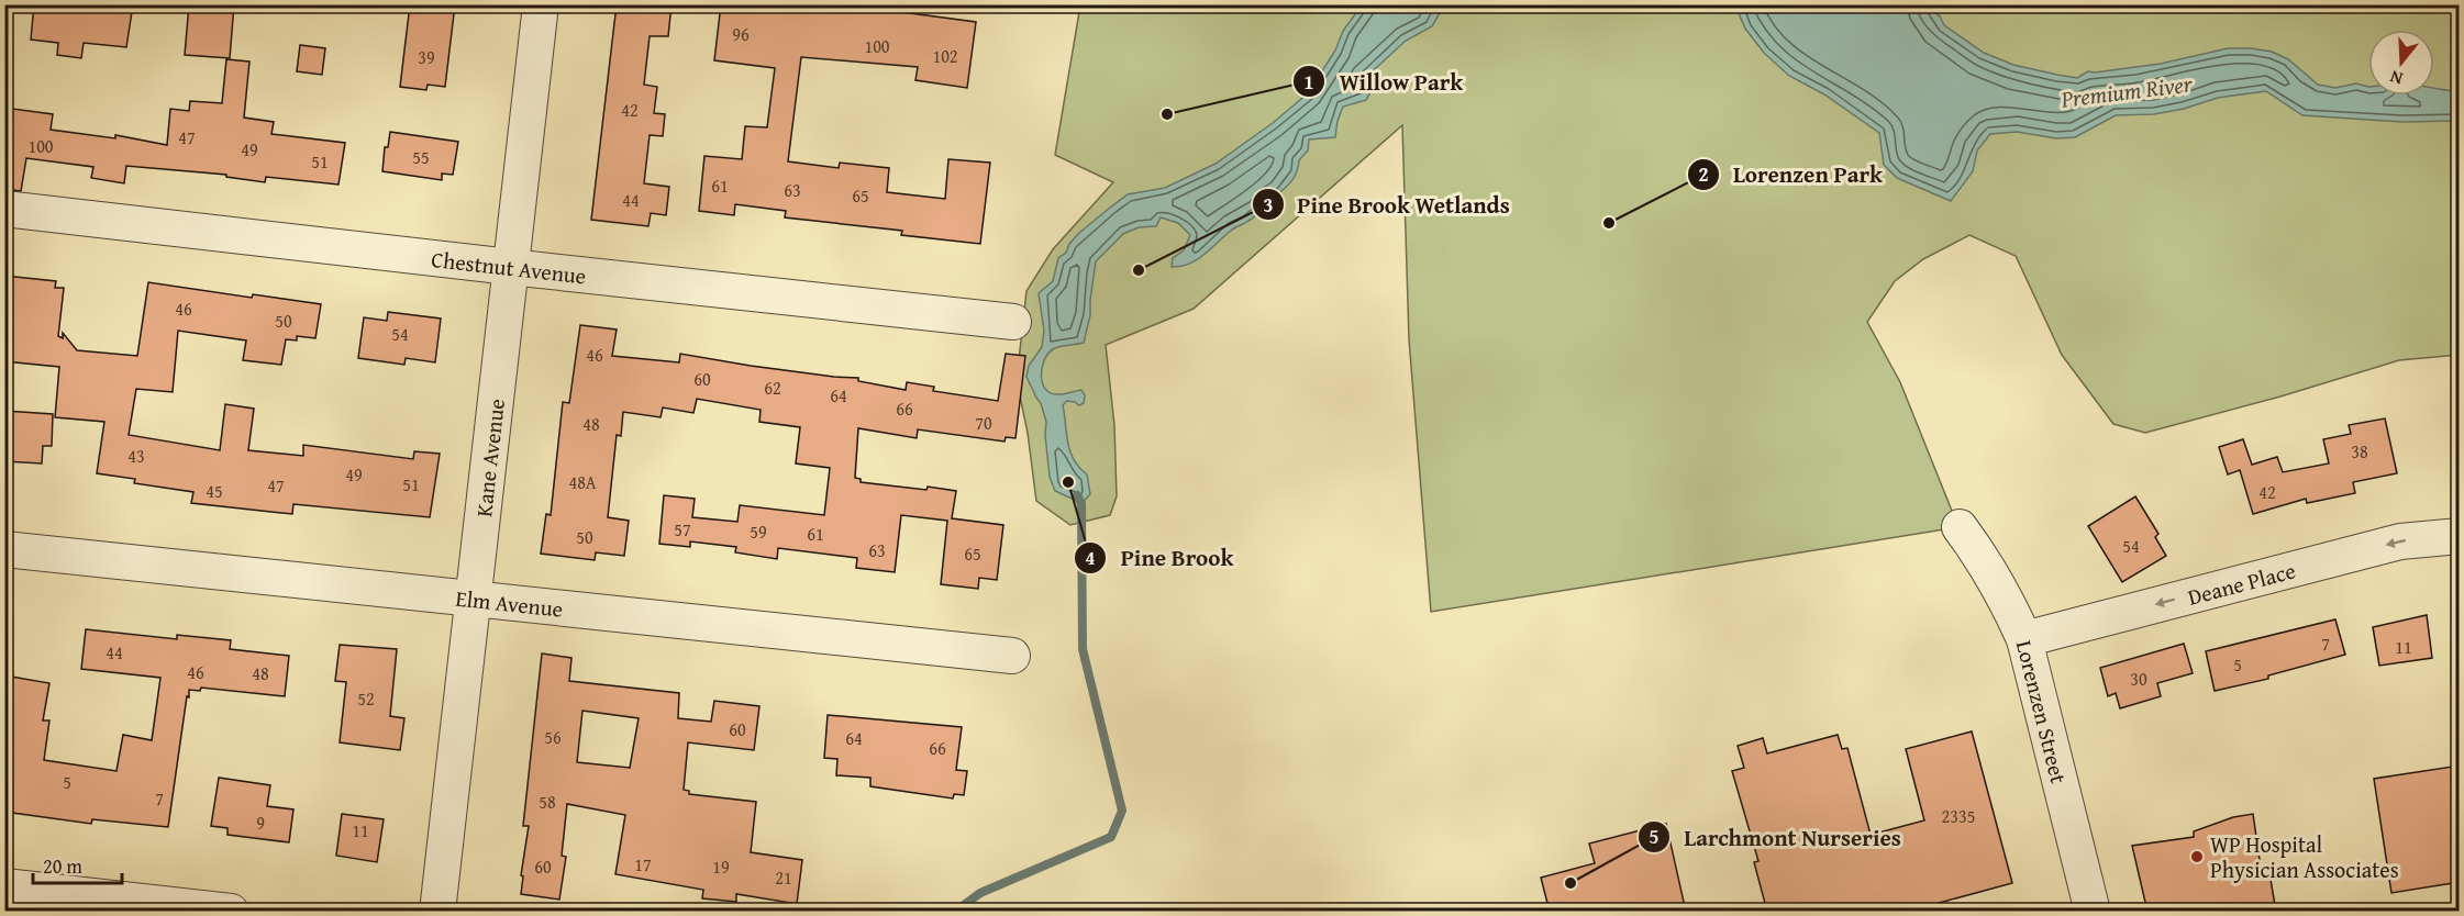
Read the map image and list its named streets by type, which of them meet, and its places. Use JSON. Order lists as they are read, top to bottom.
{
  "streets": {
    "street": [
      "Chestnut Avenue",
      "Kane Avenue",
      "Deane Place",
      "Elm Avenue",
      "Lorenzen Street"
    ]
  },
  "crossings": [
    ["Chestnut Avenue", "Kane Avenue"],
    ["Kane Avenue", "Elm Avenue"],
    ["Deane Place", "Lorenzen Street"]
  ],
  "one_way": ["Deane Place"],
  "water": ["Premium River"],
  "places": [
    "Willow Park",
    "Lorenzen Park",
    "Pine Brook Wetlands",
    "Pine Brook",
    "WP Hospital Physician Associates",
    "Larchmont Nurseries"
  ],
  "house_numbers": [
    "96",
    "100",
    "102",
    "39",
    "42",
    "47",
    "100",
    "49",
    "55",
    "51",
    "61",
    "63",
    "65",
    "44",
    "46",
    "50",
    "54",
    "46",
    "60",
    "62",
    "64",
    "66",
    "70",
    "48",
    "38",
    "43",
    "49",
    "48A",
    "51",
    "47",
    "45",
    "42",
    "57",
    "59",
    "61",
    "50",
    "54",
    "63",
    "65",
    "7",
    "11",
    "44",
    "5",
    "46",
    "48",
    "30",
    "52",
    "60",
    "56",
    "64",
    "66",
    "5",
    "7",
    "58",
    "2335",
    "9",
    "11",
    "17",
    "60",
    "19",
    "21"
  ],
  "scale_bar": "20 m",
  "north": "bottom"
}
